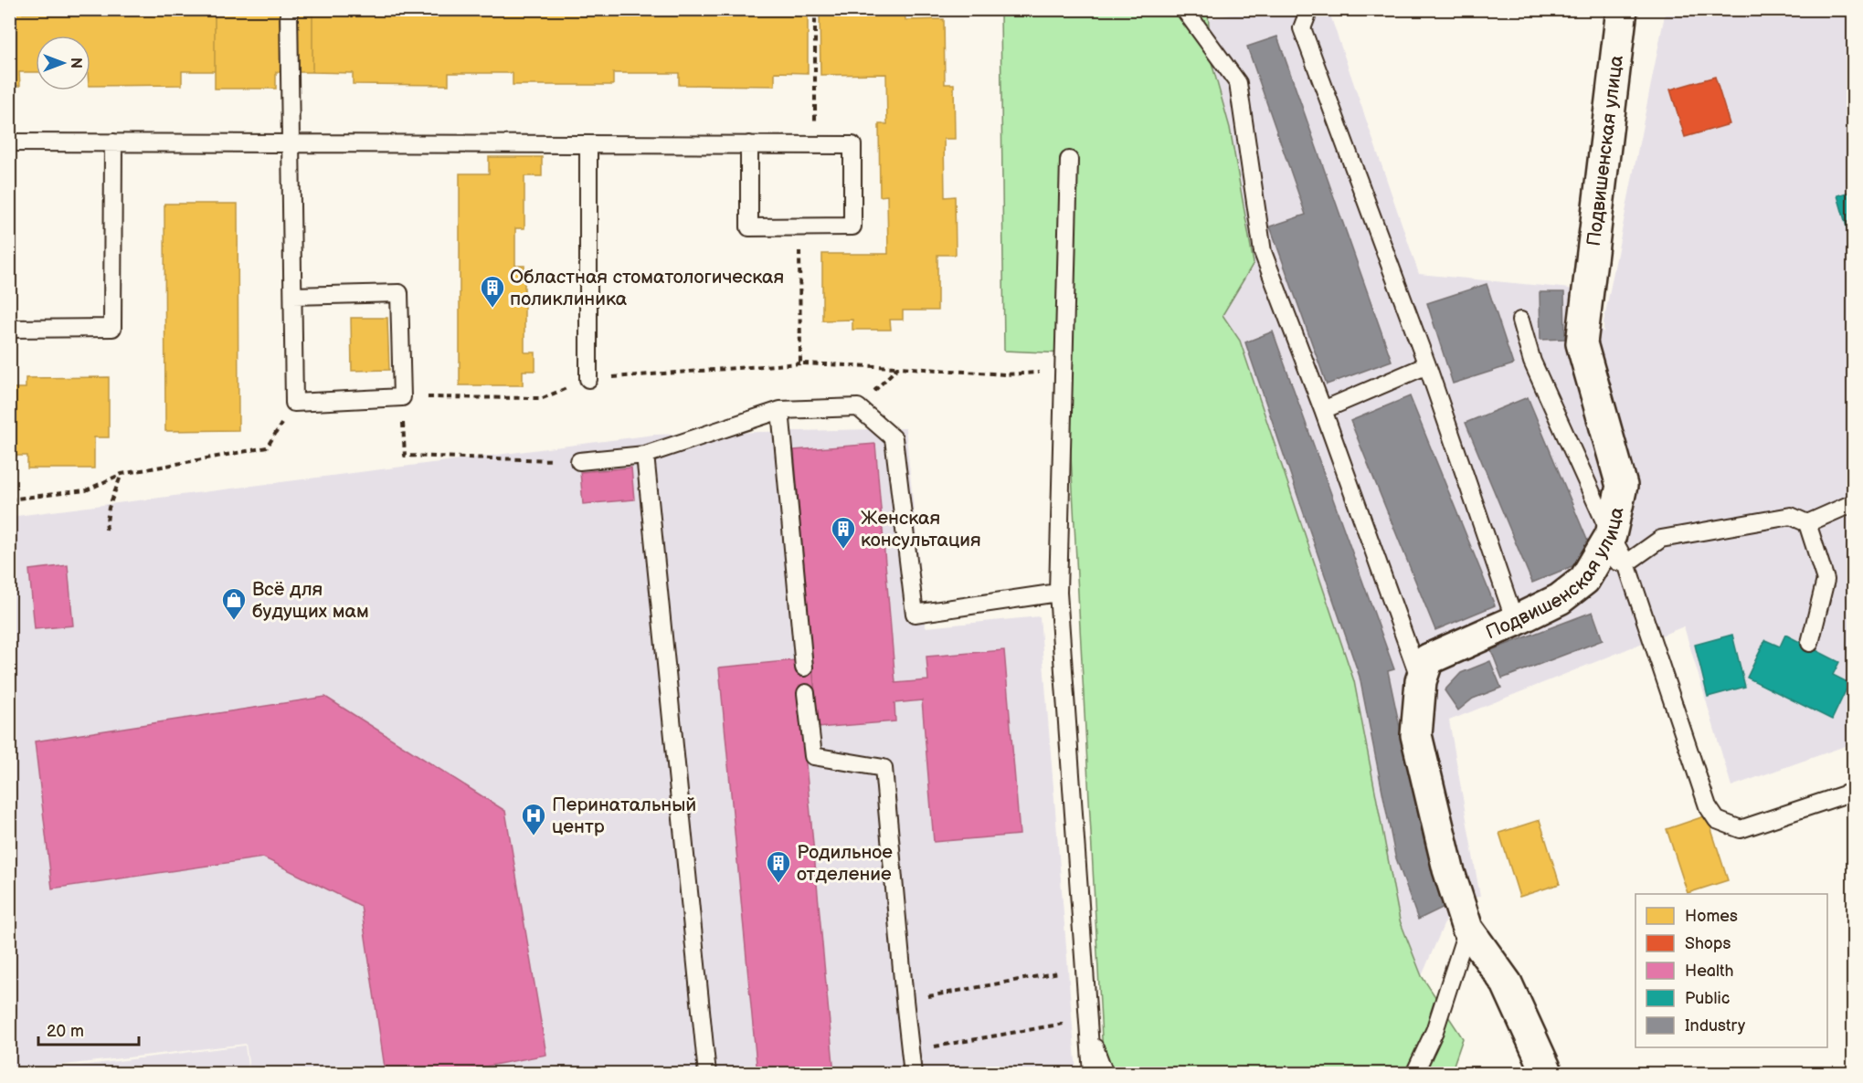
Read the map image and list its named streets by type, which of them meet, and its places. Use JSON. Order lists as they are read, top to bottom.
{
  "streets": {
    "street": ["Подвишенская улица"]
  },
  "places": {
    "building": ["Областная стоматологическая поликлиника", "Женская консультация", "Родильное отделение"],
    "shop": ["Всё для будущих мам"],
    "hospital": ["Перинатальный центр"]
  },
  "legend": [
    "Homes",
    "Shops",
    "Health",
    "Public",
    "Industry"
  ],
  "scale_bar": "20 m",
  "north": "right"
}
